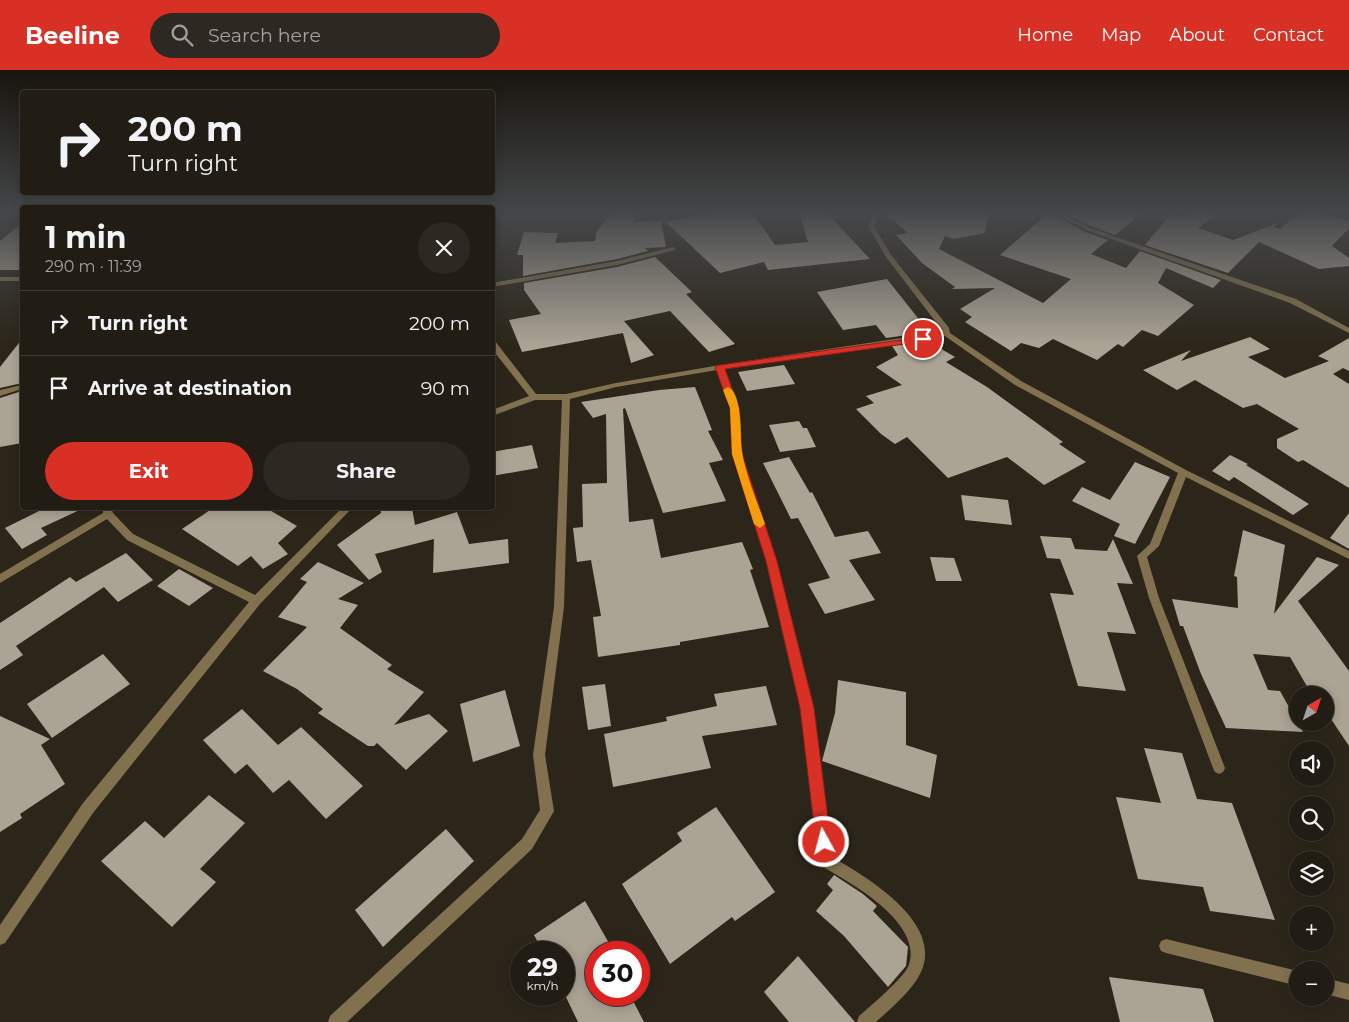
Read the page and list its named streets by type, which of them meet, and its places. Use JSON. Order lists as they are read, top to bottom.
{
  "north": "top right",
  "page": {
    "header": "Beeline",
    "search": "Search here",
    "nav": [
      "Home",
      "Map",
      "About",
      "Contact"
    ],
    "turn": ["200 m", "Turn right"],
    "heading": ["1 min", "290 m · 11:39"],
    "list": [
      {
        "name": "Turn right",
        "value": "200 m"
      },
      {
        "name": "Arrive at destination",
        "value": "90 m"
      }
    ],
    "buttons": ["Exit", "Share"],
    "map_buttons": ["+", "−"],
    "speed": "29 km/h",
    "limit": "30"
  }
}
